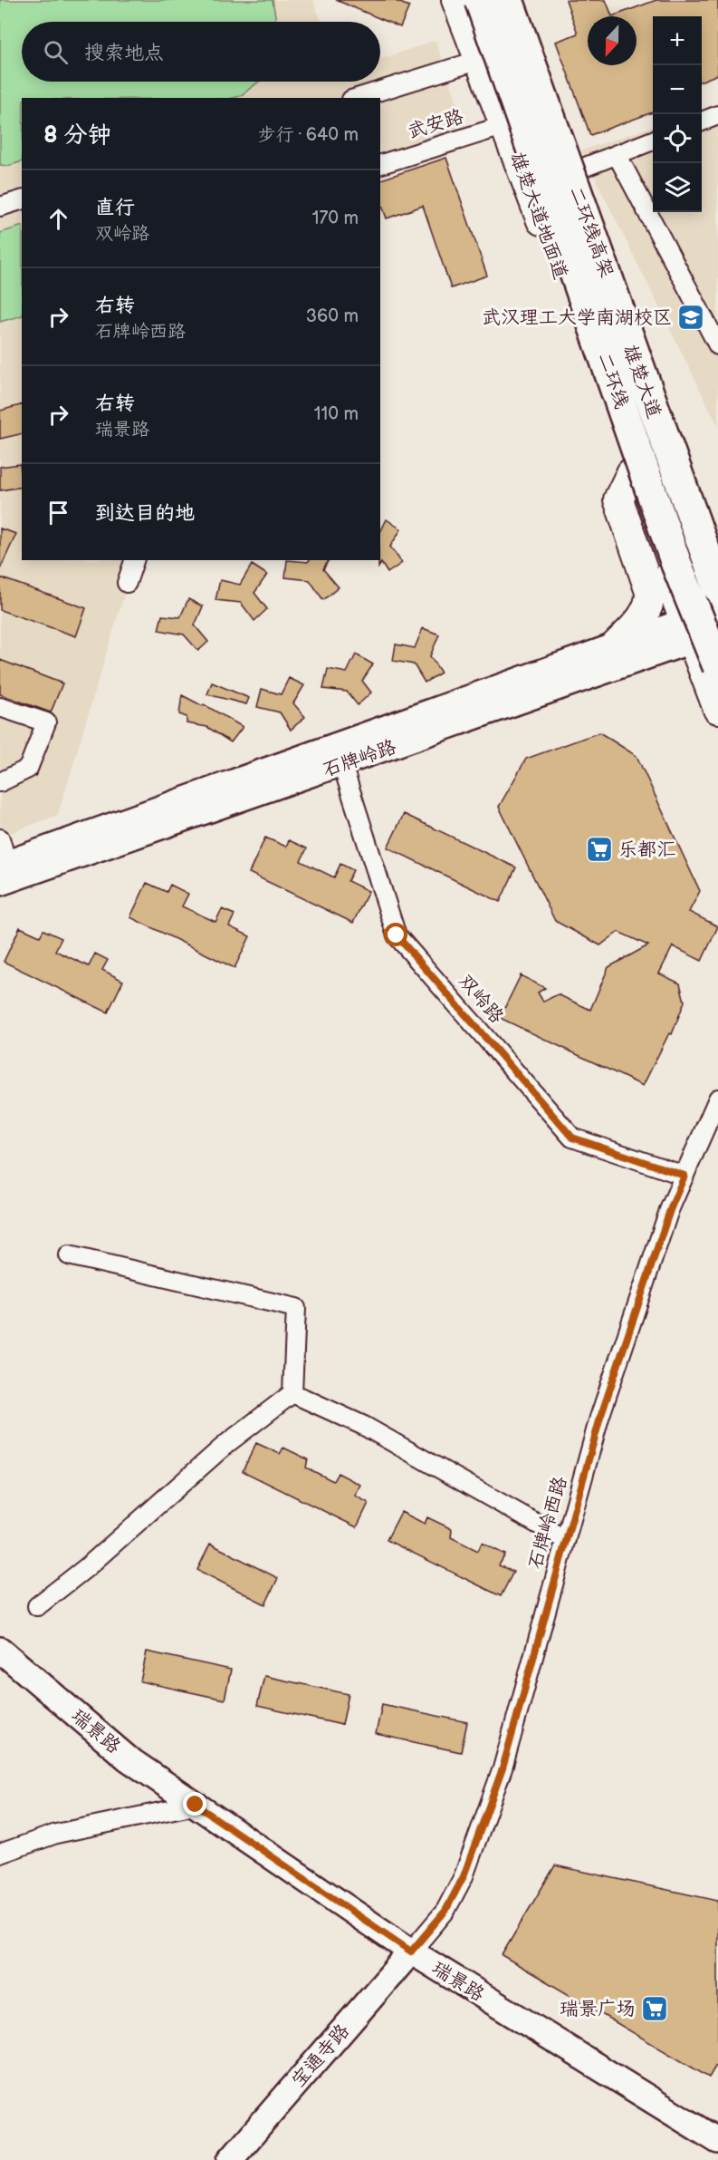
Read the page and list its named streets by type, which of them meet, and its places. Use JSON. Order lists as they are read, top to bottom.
{
  "streets": {
    "highway": ["二环线高架", "二环线"],
    "main road": [
      "雄楚大道地面道",
      "雄楚大道",
      "石牌岭路",
      "瑞景路",
      "宝通寺路"
    ],
    "street": ["武安路", "双岭路", "石牌岭西路"]
  },
  "crossings": [
    ["武安路", "雄楚大道地面道"],
    ["雄楚大道地面道", "石牌岭路"],
    ["石牌岭路", "双岭路"],
    ["双岭路", "石牌岭西路"],
    ["石牌岭西路", "瑞景路"],
    ["石牌岭西路", "宝通寺路"],
    ["瑞景路", "宝通寺路"]
  ],
  "places": {
    "school or university": ["武汉理工大学南湖校区"],
    "supermarket": ["乐都汇", "瑞景广场"]
  },
  "north": "bottom",
  "page": {
    "map_buttons": ["+", "−"],
    "search": "搜索地点",
    "heading": ["8 分钟", "步行 · 640 m"],
    "list": [
      ["直行", "双岭路", "170 m"],
      ["右转", "石牌岭西路", "360 m"],
      ["右转", "瑞景路", "110 m"],
      "到达目的地"
    ]
  }
}
